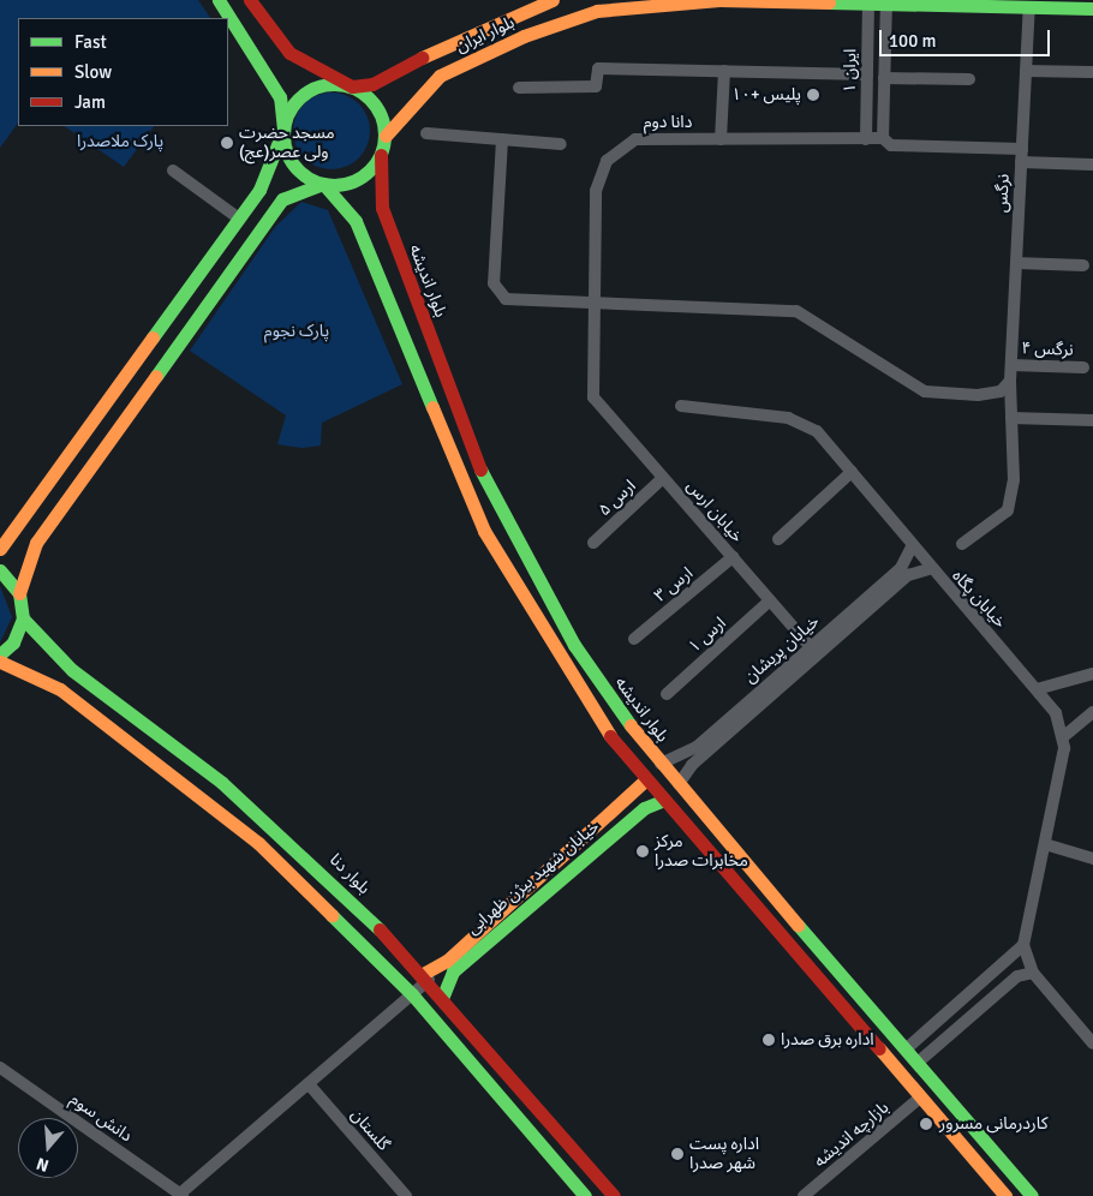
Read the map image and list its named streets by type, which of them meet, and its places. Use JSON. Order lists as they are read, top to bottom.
{
  "streets": {
    "street": [
      "بلوار ایران",
      "ایران ۱",
      "دانا دوم",
      "نرگس",
      "بلوار اندیشه",
      "نرگس ۴",
      "ارس ۵",
      "خیابان ارس",
      "ارس ۳",
      "خیابان پگاه",
      "ارس ۱",
      "خیابان پریشان",
      "بلوار دنا",
      "خیابان شهید بیژن ظهرابی",
      "دانش سوم",
      "گلستان",
      "بازارچه اندیشه"
    ]
  },
  "crossings": [
    ["بلوار ایران", "ایران ۱"],
    ["بلوار ایران", "نرگس"],
    ["بلوار ایران", "بلوار اندیشه"],
    ["ایران ۱", "دانا دوم"],
    ["دانا دوم", "نرگس"],
    ["دانا دوم", "خیابان ارس"],
    ["نرگس", "نرگس ۴"],
    ["بلوار اندیشه", "خیابان پریشان"],
    ["ارس ۵", "خیابان ارس"],
    ["خیابان ارس", "ارس ۳"],
    ["خیابان ارس", "ارس ۱"],
    ["خیابان ارس", "خیابان پریشان"],
    ["خیابان پگاه", "خیابان پریشان"],
    ["بلوار دنا", "خیابان شهید بیژن ظهرابی"]
  ],
  "parks": ["پارک ملاصدرا", "پارک نجوم"],
  "places": [
    "پلیس +۱۰",
    "مسجد حضرت ولی عصر(عج)",
    "مرکز مخابرات صدرا",
    "اداره برق صدرا",
    "کاردرمانی مسرور",
    "اداره پست شهر صدرا"
  ],
  "legend": ["Fast", "Slow", "Jam"],
  "scale_bar": "100 m",
  "north": "bottom"
}
